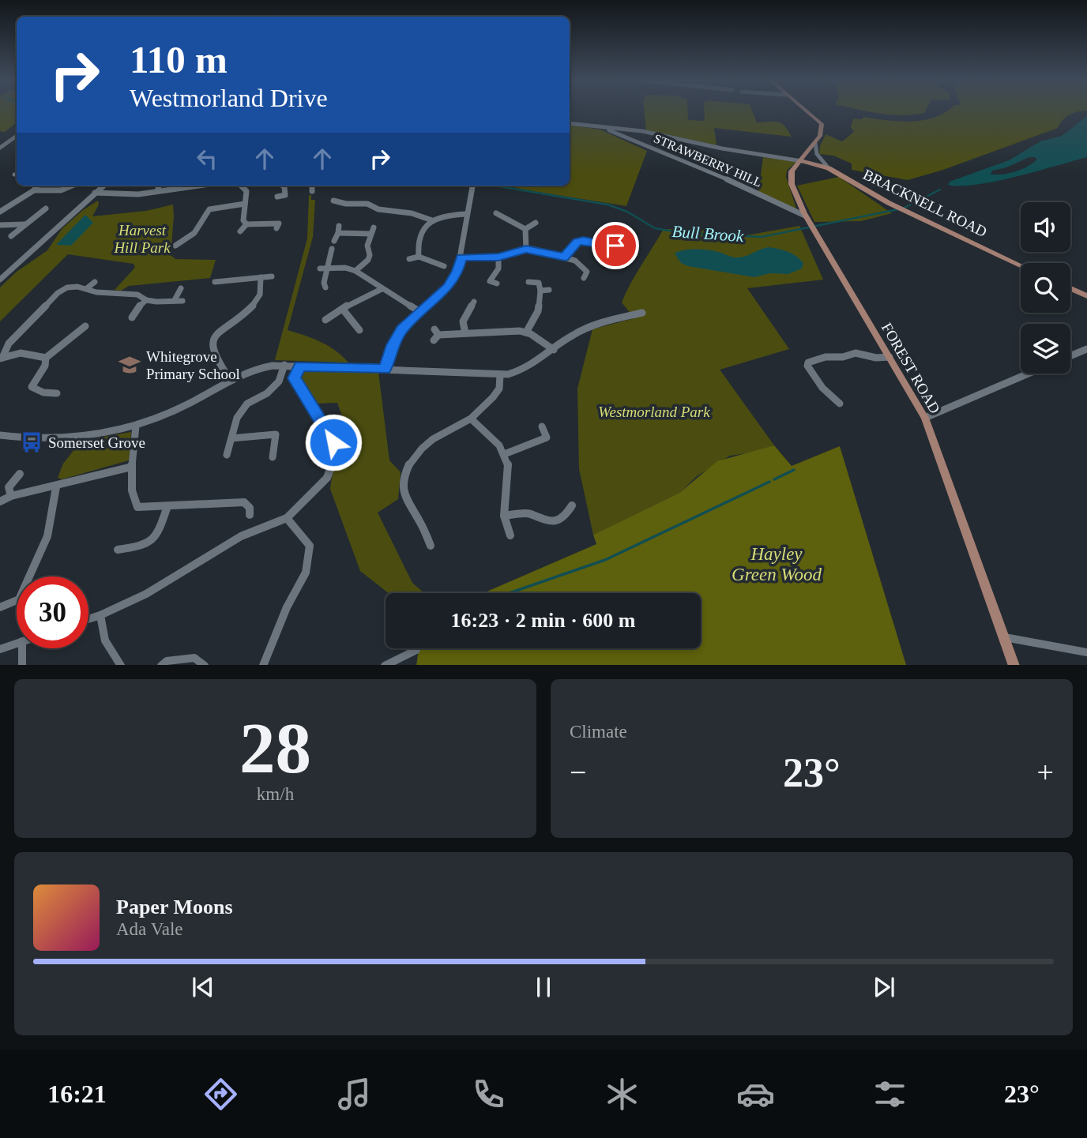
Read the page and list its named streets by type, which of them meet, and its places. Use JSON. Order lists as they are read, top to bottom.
{
  "streets": {
    "main road": ["BRACKNELL ROAD", "FOREST ROAD"],
    "street": ["STRAWBERRY HILL"]
  },
  "crossings": [
    ["STRAWBERRY HILL", "FOREST ROAD"],
    ["BRACKNELL ROAD", "FOREST ROAD"]
  ],
  "water": ["Bull Brook"],
  "parks": ["Harvest Hill Park", "Westmorland Park", "Hayley Green Wood"],
  "places": {
    "school or university": ["Whitegrove Primary School"],
    "bus stop": ["Somerset Grove"]
  },
  "page": {
    "turn": ["110 m", "Westmorland Drive"],
    "limit": "30",
    "trip": "16:23 · 2 min · 600 m",
    "tile": [
      ["28", "km/h"],
      "Climate"
    ],
    "heat": ["−", "23°", "+"],
    "song": ["Paper Moons", "Ada Vale"],
    "tabs": ["16:21", "23°"]
  }
}
